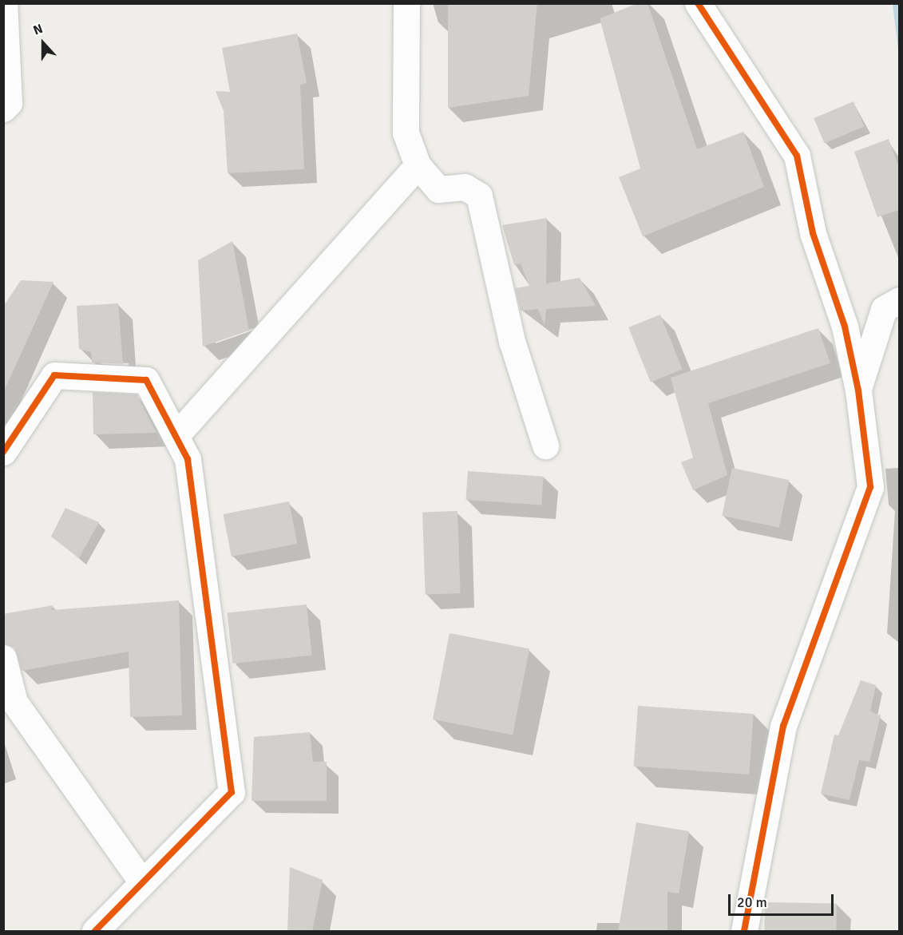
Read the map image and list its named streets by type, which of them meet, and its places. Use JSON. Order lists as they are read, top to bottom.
{
  "scale_bar": "20 m",
  "north": "top"
}
